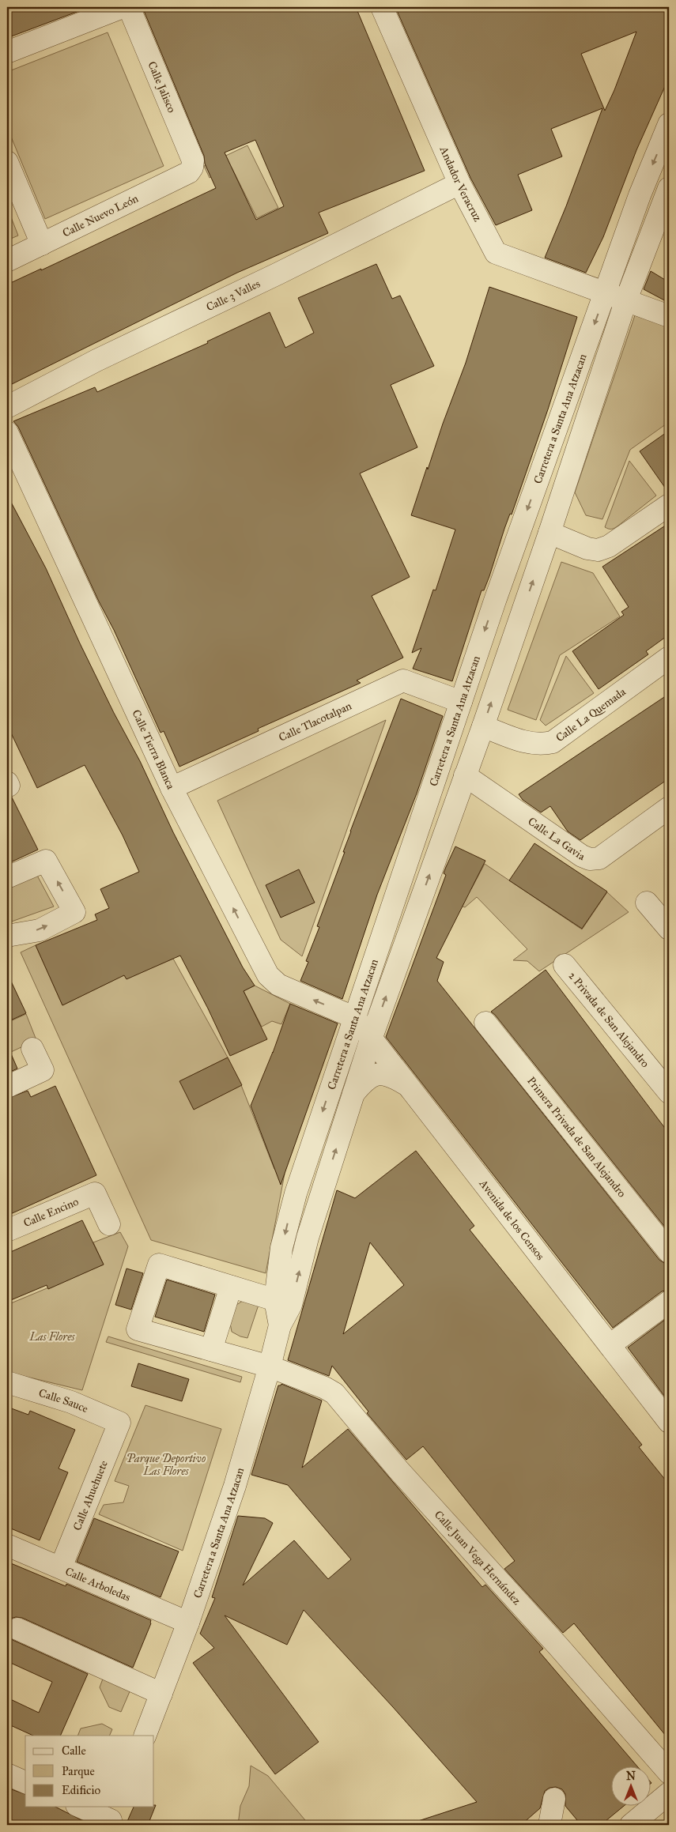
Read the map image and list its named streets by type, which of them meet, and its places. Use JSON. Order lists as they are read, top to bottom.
{
  "streets": {
    "street": [
      "Calle Jalisco",
      "Andador Veracruz",
      "Calle Nuevo León",
      "Calle 3 Valles",
      "Carretera a Santa Ana Atzacan",
      "Calle La Quemada",
      "Calle Tlacotalpan",
      "Calle Tierra Blanca",
      "Calle La Gavia",
      "2 Privada de San Alejandro",
      "Primera Privada de San Alejandro",
      "Calle Encino",
      "Avenida de los Censos",
      "Calle Sauce",
      "Calle Ahuehuete",
      "Calle Juan Vega Hernández",
      "Calle Arboledas"
    ]
  },
  "crossings": [
    ["Calle Jalisco", "Calle Nuevo León"],
    ["Andador Veracruz", "Calle 3 Valles"],
    ["Andador Veracruz", "Carretera a Santa Ana Atzacan"],
    ["Carretera a Santa Ana Atzacan", "Calle La Quemada"],
    ["Carretera a Santa Ana Atzacan", "Calle Tlacotalpan"],
    ["Carretera a Santa Ana Atzacan", "Calle Tierra Blanca"],
    ["Carretera a Santa Ana Atzacan", "Calle La Gavia"],
    ["Carretera a Santa Ana Atzacan", "Avenida de los Censos"],
    ["Carretera a Santa Ana Atzacan", "Calle Juan Vega Hernández"],
    ["Carretera a Santa Ana Atzacan", "Calle Arboledas"],
    ["Calle Tlacotalpan", "Calle Tierra Blanca"],
    ["Calle Tierra Blanca", "Avenida de los Censos"],
    ["Calle Sauce", "Calle Ahuehuete"],
    ["Calle Ahuehuete", "Calle Arboledas"]
  ],
  "one_way": ["Calle Tierra Blanca"],
  "parks": ["Las Flores", "Parque Deportivo Las Flores"],
  "legend": ["Calle", "Parque", "Edificio"],
  "north": "top"
}
